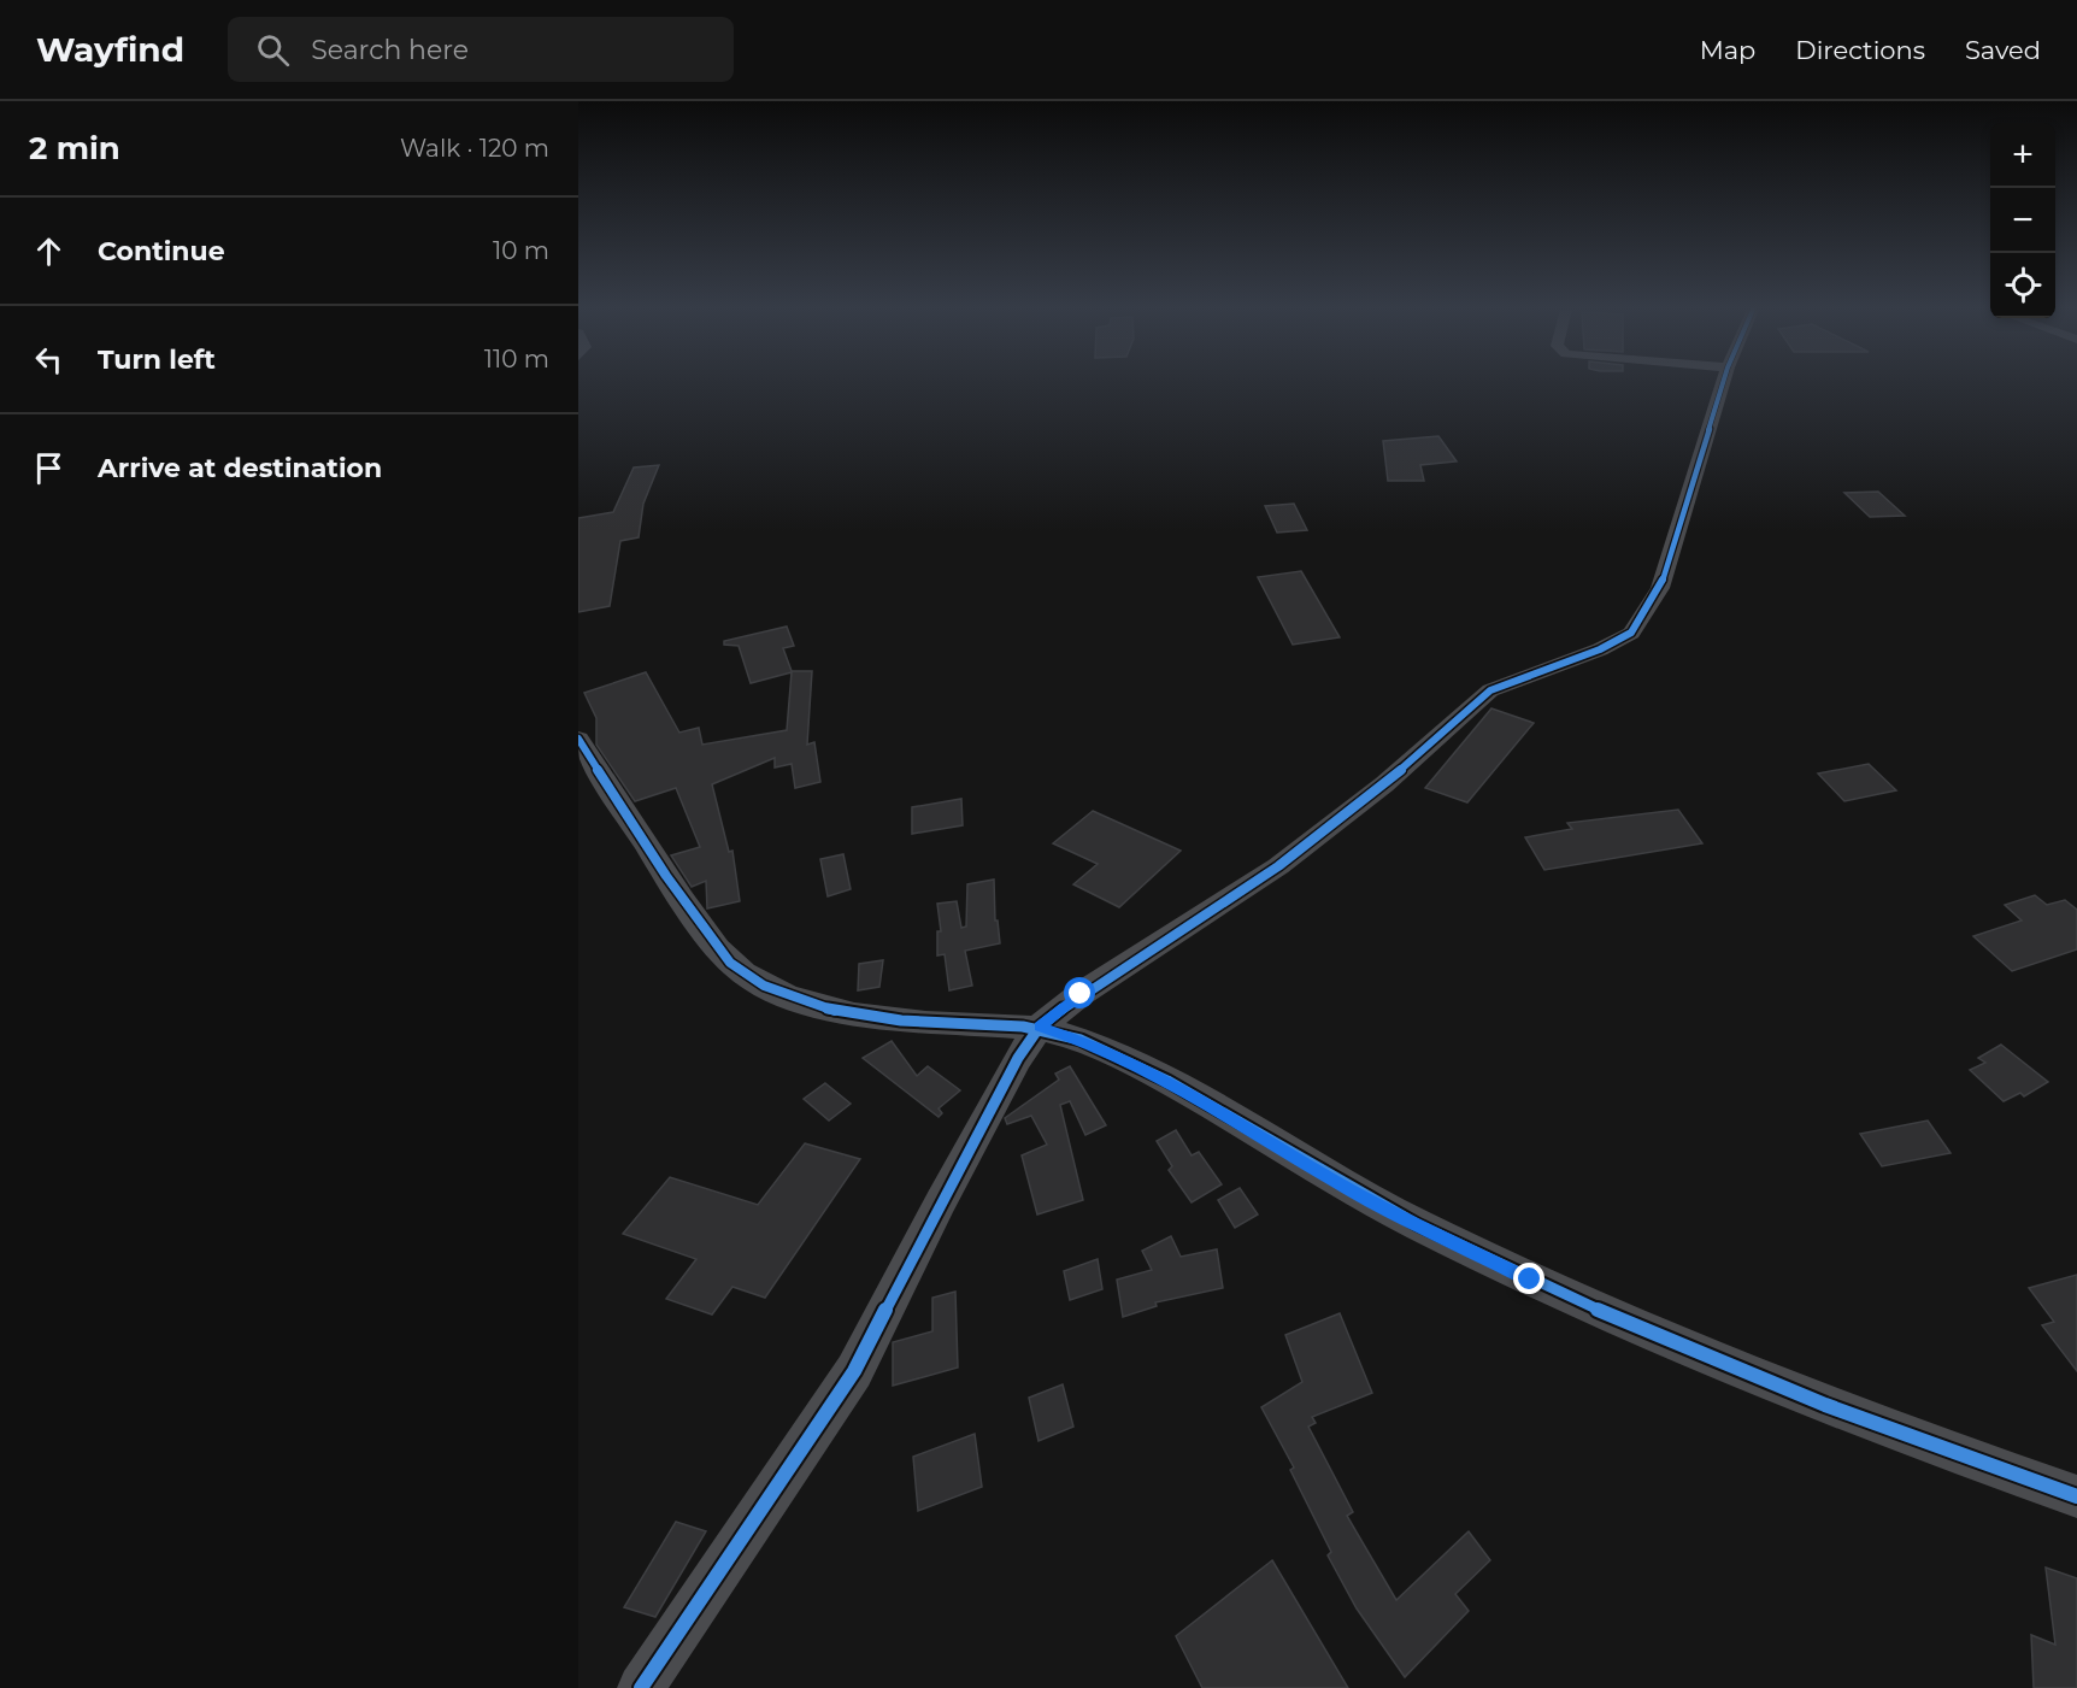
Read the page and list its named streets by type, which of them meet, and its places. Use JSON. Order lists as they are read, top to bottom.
{
  "page": {
    "header": "Wayfind",
    "search": "Search here",
    "nav": ["Map", "Directions", "Saved"],
    "heading": ["2 min", "Walk · 120 m"],
    "map_buttons": ["+", "−"],
    "list": [
      ["Continue", "10 m"],
      ["Turn left", "110 m"],
      "Arrive at destination"
    ]
  }
}
